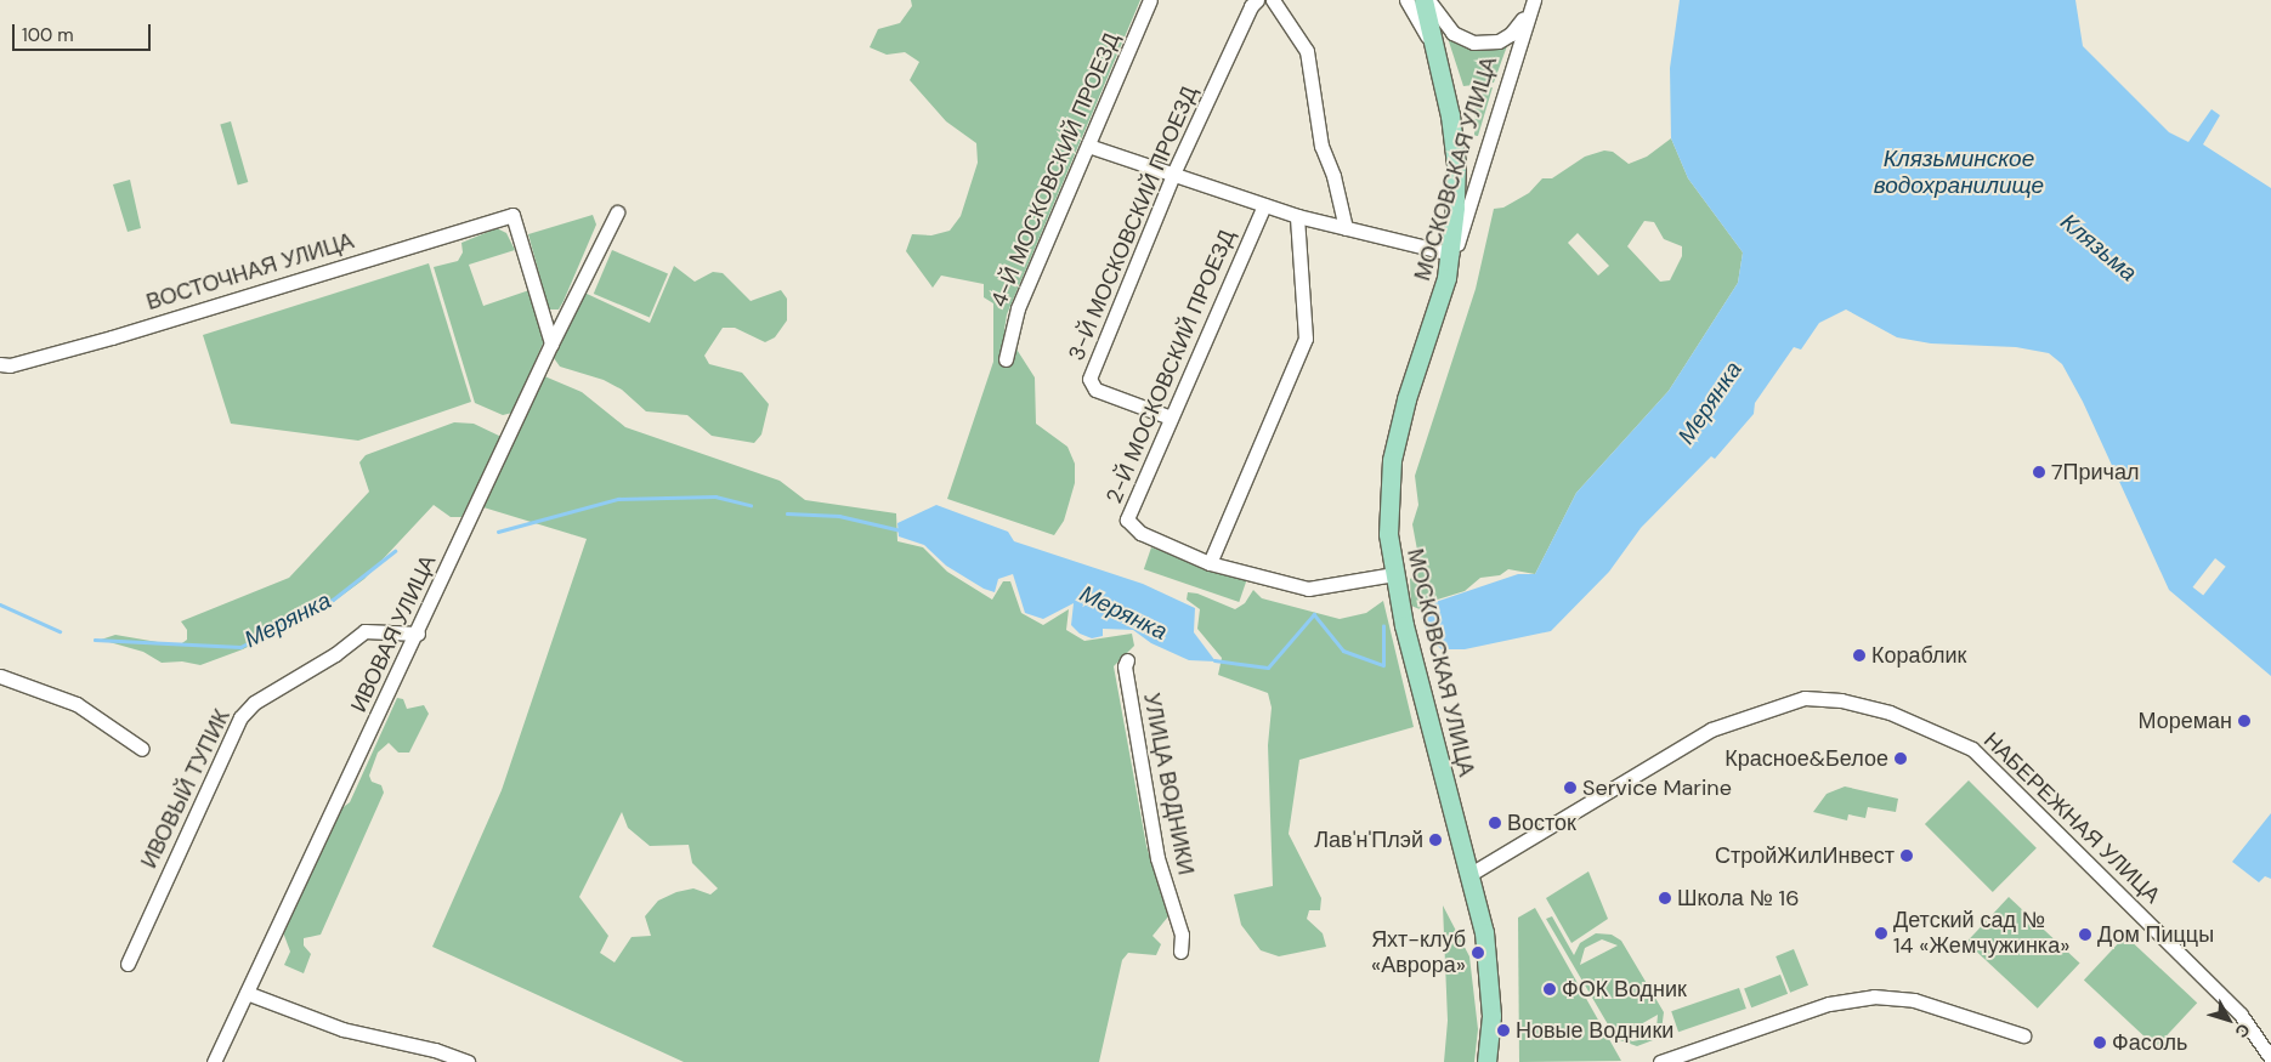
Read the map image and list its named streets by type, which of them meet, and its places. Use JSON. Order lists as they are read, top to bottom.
{
  "streets": {
    "main road": ["МОСКОВСКАЯ УЛИЦА"],
    "street": [
      "4-Й МОСКОВСКИЙ ПРОЕЗД",
      "3-Й МОСКОВСКИЙ ПРОЕЗД",
      "ВОСТОЧНАЯ УЛИЦА",
      "2-Й МОСКОВСКИЙ ПРОЕЗД",
      "ИВОВАЯ УЛИЦА",
      "УЛИЦА ВОДНИКИ",
      "ИВОВЫЙ ТУПИК",
      "НАБЕРЕЖНАЯ УЛИЦА"
    ]
  },
  "crossings": [
    ["МОСКОВСКАЯ УЛИЦА", "НАБЕРЕЖНАЯ УЛИЦА"],
    ["3-Й МОСКОВСКИЙ ПРОЕЗД", "2-Й МОСКОВСКИЙ ПРОЕЗД"],
    ["ВОСТОЧНАЯ УЛИЦА", "ИВОВАЯ УЛИЦА"],
    ["ИВОВАЯ УЛИЦА", "ИВОВЫЙ ТУПИК"]
  ],
  "water": ["Клязьминское водохранилище", "Клязьма", "Мерянка"],
  "places": [
    "7Причал",
    "Кораблик",
    "Мореман",
    "Красное&Белое",
    "Service Marine",
    "Восток",
    "Лав'н'Плэй",
    "СтройЖилИнвест",
    "Школа № 16",
    "Детский сад № 14 «Жемчужинка»",
    "Дом Пиццы",
    "Яхт-клуб «Аврора»",
    "ФОК Водник",
    "Новые Водники",
    "Фасоль"
  ],
  "scale_bar": "100 m",
  "north": "bottom right"
}
